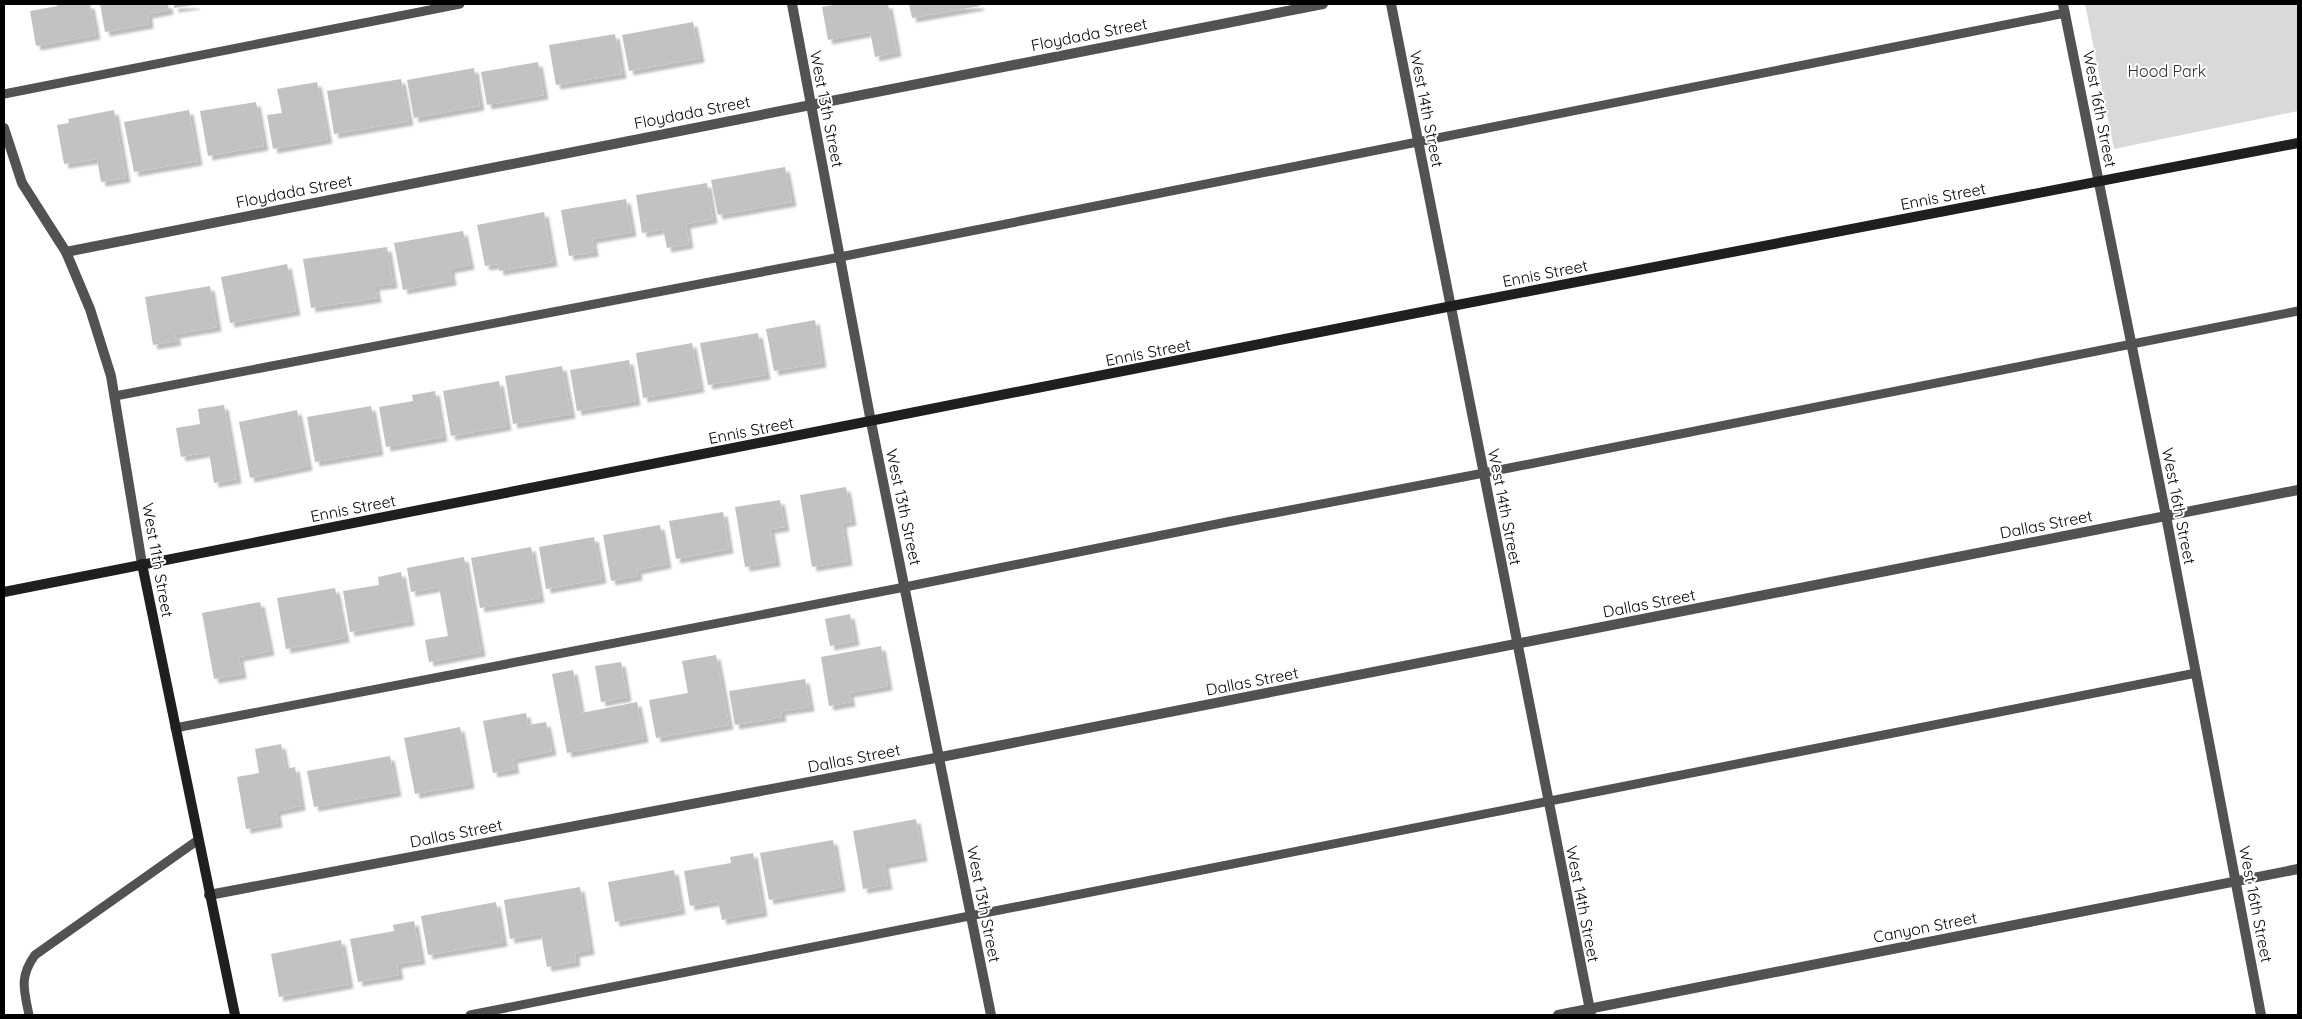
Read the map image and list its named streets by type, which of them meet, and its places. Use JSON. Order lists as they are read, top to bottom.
{
  "streets": {
    "main road": ["Ennis Street", "West 11th Street"],
    "street": [
      "Floydada Street",
      "West 13th Street",
      "West 14th Street",
      "West 16th Street",
      "Dallas Street",
      "Canyon Street"
    ]
  },
  "crossings": [
    ["Floydada Street", "West 13th Street"],
    ["Floydada Street", "West 11th Street"],
    ["West 13th Street", "Ennis Street"],
    ["West 13th Street", "Dallas Street"],
    ["West 14th Street", "Ennis Street"],
    ["West 14th Street", "Dallas Street"],
    ["West 14th Street", "Canyon Street"],
    ["West 16th Street", "Ennis Street"],
    ["West 16th Street", "Dallas Street"],
    ["West 16th Street", "Canyon Street"],
    ["Ennis Street", "West 11th Street"],
    ["Dallas Street", "West 11th Street"]
  ],
  "parks": ["Hood Park"]
}
